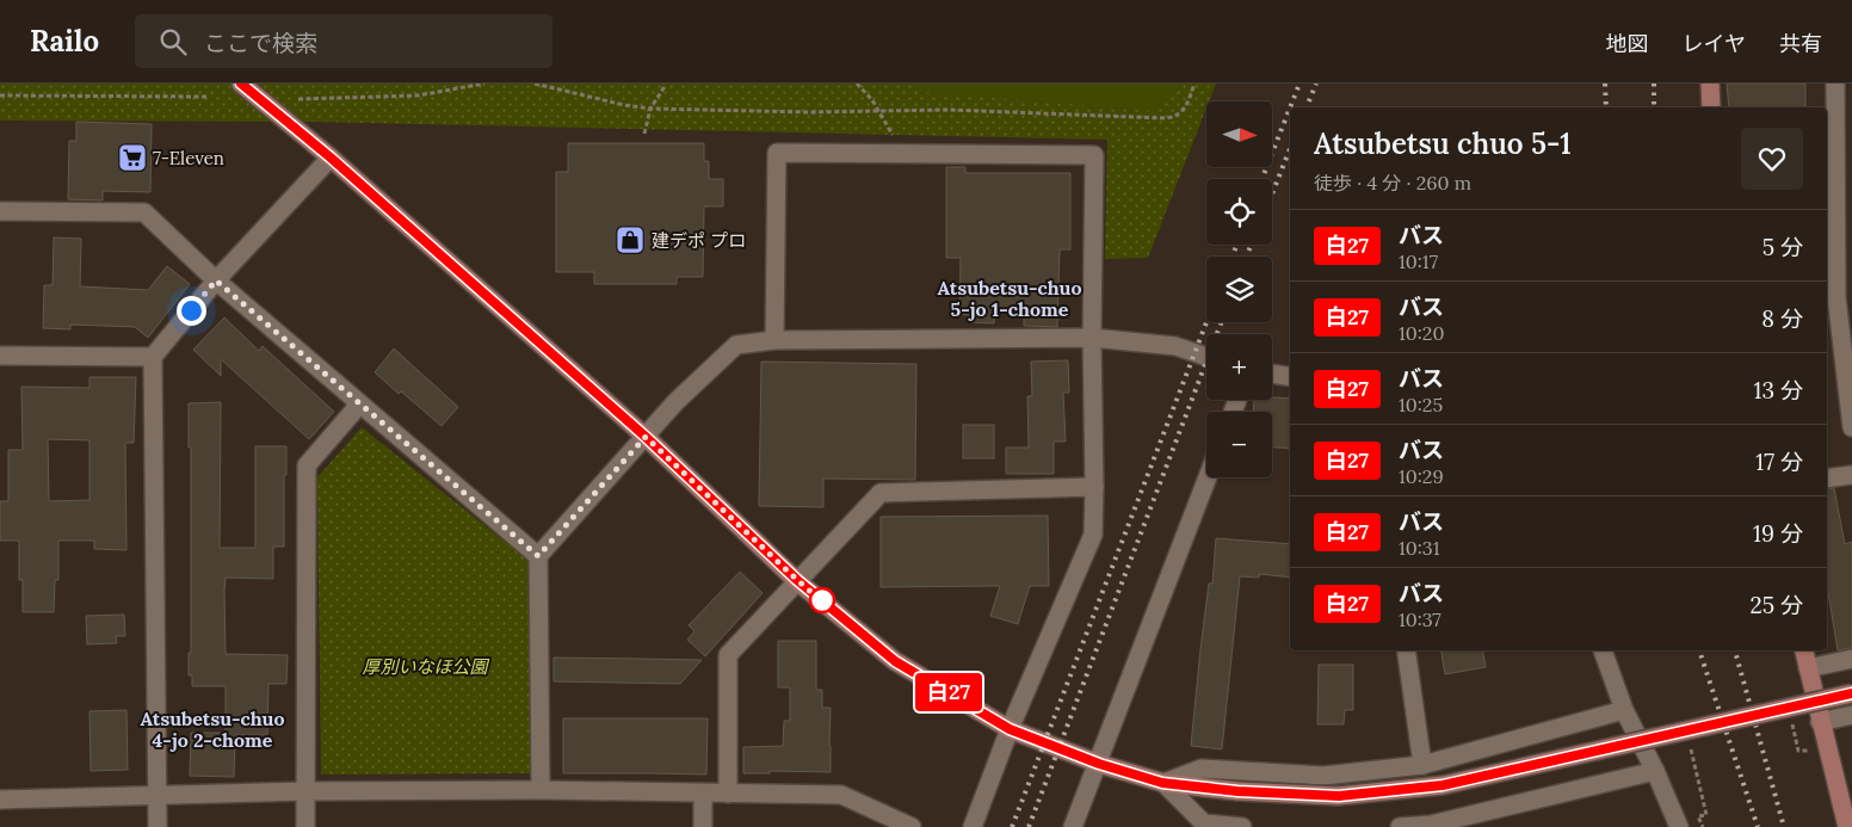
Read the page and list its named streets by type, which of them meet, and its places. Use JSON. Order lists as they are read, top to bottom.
{
  "districts": ["Atsubetsu-chuo 5-jo 1-chome", "Atsubetsu-chuo 4-jo 2-chome"],
  "parks": ["厚別いなほ公園"],
  "places": {
    "supermarket": ["7-Eleven"],
    "shop": ["建デポ プロ"]
  },
  "lines": ["bus line 白27"],
  "north": "right",
  "page": {
    "header": "Railo",
    "search": "ここで検索",
    "nav": ["地図", "レイヤ", "共有"],
    "on_map": "白27",
    "map_buttons": ["+", "−"],
    "heading": ["Atsubetsu chuo 5-1", "徒歩 · 4 分 · 260 m"],
    "list": [
      {
        "mark": "白27",
        "name": "バス",
        "note": "10:17",
        "value": "5 分"
      },
      {
        "mark": "白27",
        "name": "バス",
        "note": "10:20",
        "value": "8 分"
      },
      {
        "mark": "白27",
        "name": "バス",
        "note": "10:25",
        "value": "13 分"
      },
      {
        "mark": "白27",
        "name": "バス",
        "note": "10:29",
        "value": "17 分"
      },
      {
        "mark": "白27",
        "name": "バス",
        "note": "10:31",
        "value": "19 分"
      },
      {
        "mark": "白27",
        "name": "バス",
        "note": "10:37",
        "value": "25 分"
      }
    ]
  }
}
